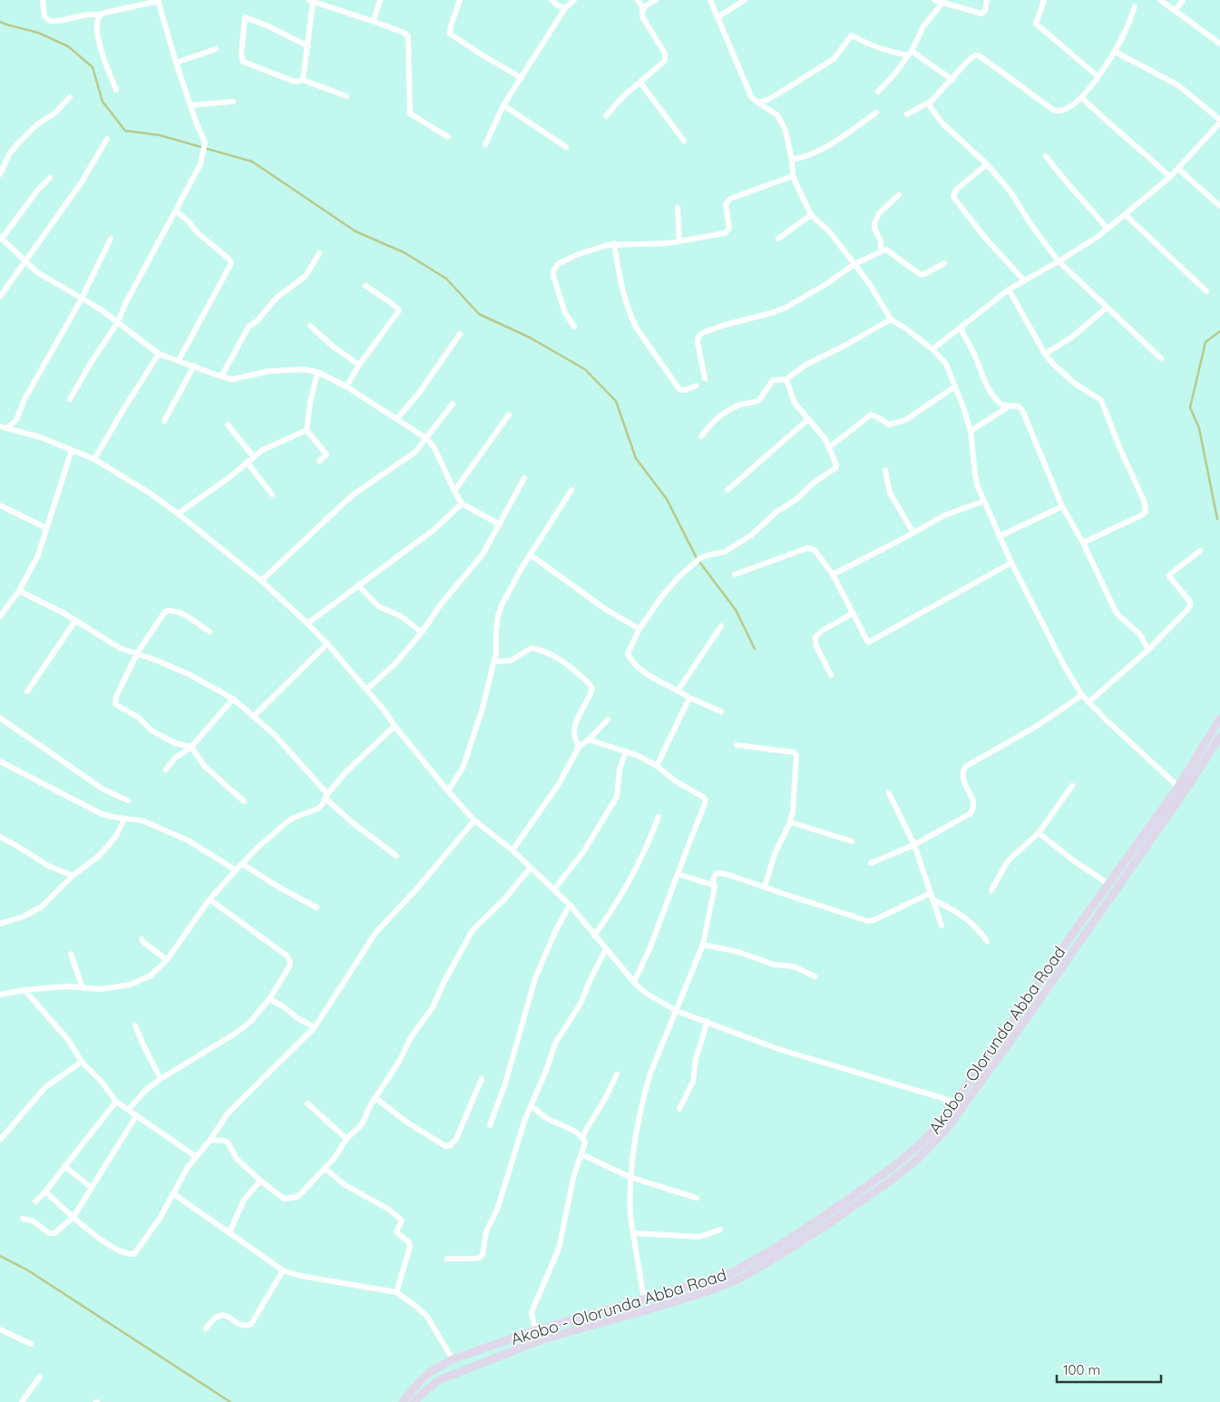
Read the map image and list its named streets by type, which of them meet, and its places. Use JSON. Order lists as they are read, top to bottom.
{
  "streets": {
    "main road": ["Akobo - Olorunda Abba Road"]
  },
  "scale_bar": "100 m"
}
